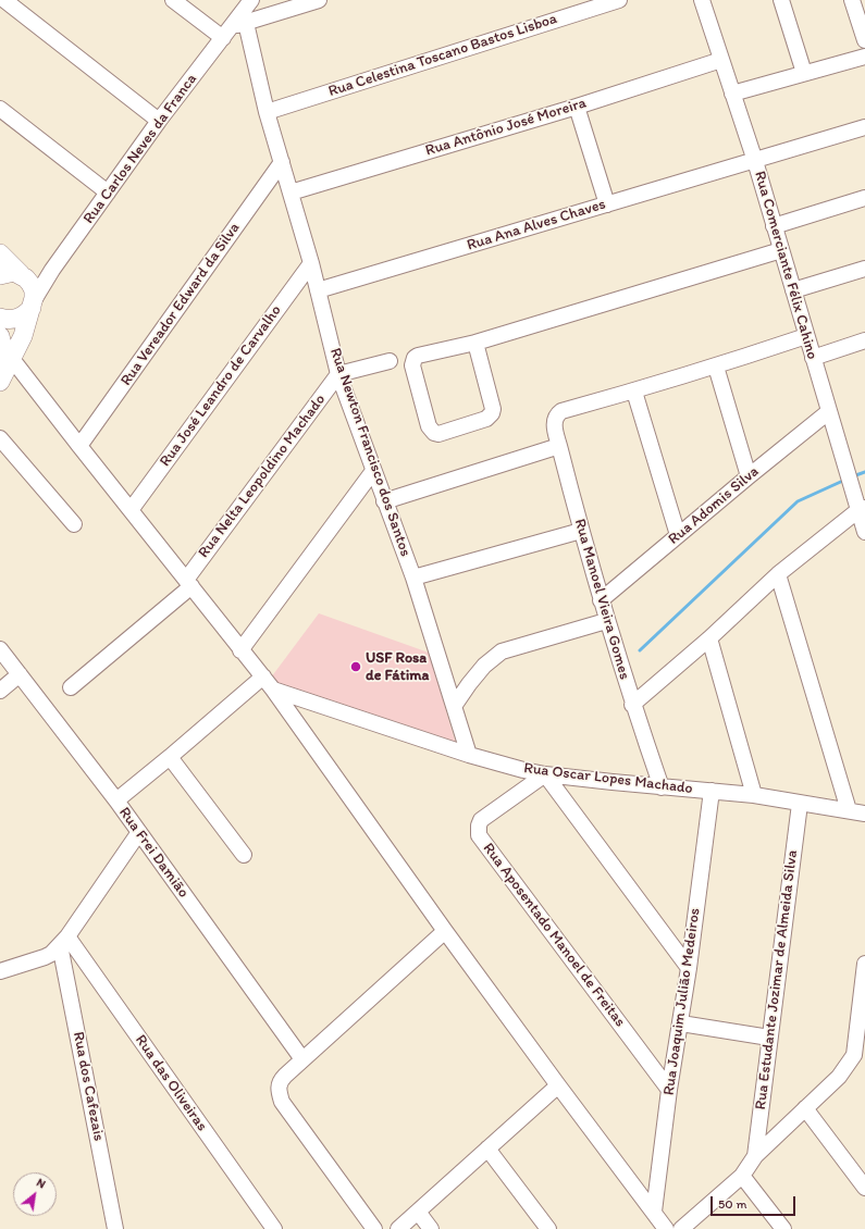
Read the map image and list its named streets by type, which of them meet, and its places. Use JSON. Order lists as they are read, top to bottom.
{
  "streets": {
    "main road": ["Rua Carlos Neves da Franca"],
    "street": [
      "Rua Celestina Toscano Bastos Lisboa",
      "Rua Antônio José Moreira",
      "Rua Ana Alves Chaves",
      "Rua Comerciante Félix Cahino",
      "Rua Vereador Edward da Silva",
      "Rua José Leandro de Carvalho",
      "Rua Newton Francisco dos Santos",
      "Rua Nelta Leopoldino Machado",
      "Rua Adomis Silva",
      "Rua Manoel Vieira Gomes",
      "Rua Oscar Lopes Machado",
      "Rua Frei Damião",
      "Rua Aposentado Manoel de Freitas",
      "Rua Estudante Jozimar de Almeida Silva",
      "Rua Joaquim Julião Medeiros",
      "Rua das Oliveiras",
      "Rua dos Cafezais"
    ]
  },
  "crossings": [
    ["Rua Celestina Toscano Bastos Lisboa", "Rua Newton Francisco dos Santos"],
    ["Rua Antônio José Moreira", "Rua Comerciante Félix Cahino"],
    ["Rua Antônio José Moreira", "Rua Newton Francisco dos Santos"],
    ["Rua Carlos Neves da Franca", "Rua Newton Francisco dos Santos"],
    ["Rua Ana Alves Chaves", "Rua Comerciante Félix Cahino"],
    ["Rua Ana Alves Chaves", "Rua Newton Francisco dos Santos"],
    ["Rua Comerciante Félix Cahino", "Rua Adomis Silva"],
    ["Rua Vereador Edward da Silva", "Rua Newton Francisco dos Santos"],
    ["Rua José Leandro de Carvalho", "Rua Newton Francisco dos Santos"],
    ["Rua Newton Francisco dos Santos", "Rua Nelta Leopoldino Machado"],
    ["Rua Newton Francisco dos Santos", "Rua Oscar Lopes Machado"],
    ["Rua Adomis Silva", "Rua Manoel Vieira Gomes"],
    ["Rua Manoel Vieira Gomes", "Rua Oscar Lopes Machado"],
    ["Rua Oscar Lopes Machado", "Rua Aposentado Manoel de Freitas"],
    ["Rua Oscar Lopes Machado", "Rua Estudante Jozimar de Almeida Silva"],
    ["Rua Oscar Lopes Machado", "Rua Joaquim Julião Medeiros"],
    ["Rua Aposentado Manoel de Freitas", "Rua Joaquim Julião Medeiros"],
    ["Rua das Oliveiras", "Rua dos Cafezais"]
  ],
  "places": ["USF Rosa de Fátima"],
  "scale_bar": "50 m",
  "north": "top right"
}
